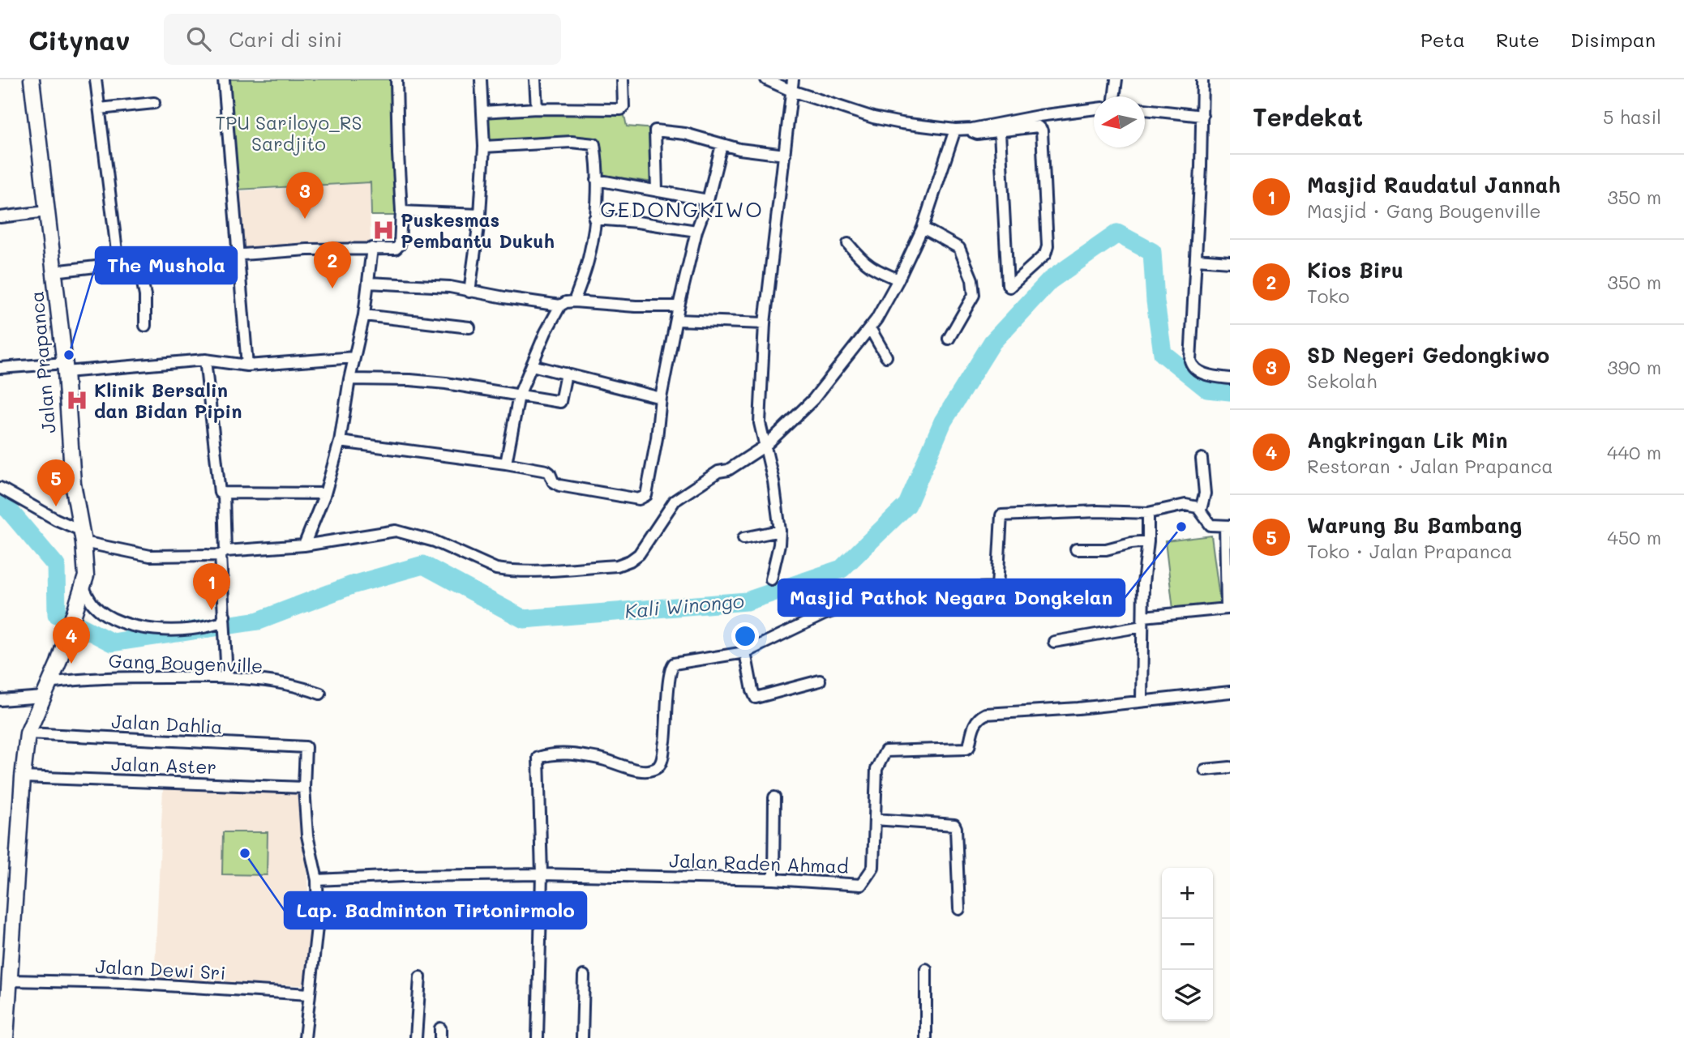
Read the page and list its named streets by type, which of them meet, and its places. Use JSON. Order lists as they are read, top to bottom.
{
  "streets": {
    "street": [
      "Jalan Prapanca",
      "Gang Bougenville",
      "Jalan Dahlia",
      "Jalan Aster",
      "Jalan Raden Ahmad",
      "Jalan Dewi Sri"
    ]
  },
  "crossings": [
    ["Jalan Prapanca", "Gang Bougenville"],
    ["Jalan Prapanca", "Jalan Dahlia"],
    ["Jalan Prapanca", "Jalan Aster"],
    ["Jalan Prapanca", "Jalan Dewi Sri"],
    ["Jalan Dahlia", "Jalan Aster"]
  ],
  "districts": ["GEDONGKIWO"],
  "water": ["Kali Winongo"],
  "parks": ["TPU Sariloyo_RS Sardjito"],
  "places": {
    "hospital": ["Puskesmas Pembantu Dukuh", "Klinik Bersalin dan Bidan Pipin"],
    "other": ["The Mushola", "Masjid Pathok Negara Dongkelan", "Lap. Badminton Tirtonirmolo"]
  },
  "north": "left",
  "page": {
    "header": "Citynav",
    "search": "Cari di sini",
    "nav": ["Peta", "Rute", "Disimpan"],
    "heading": ["Terdekat", "5 hasil"],
    "list": [
      {
        "mark": "1",
        "name": "Masjid Raudatul Jannah",
        "note": "Masjid · Gang Bougenville",
        "value": "350 m"
      },
      {
        "mark": "2",
        "name": "Kios Biru",
        "note": "Toko",
        "value": "350 m"
      },
      {
        "mark": "3",
        "name": "SD Negeri Gedongkiwo",
        "note": "Sekolah",
        "value": "390 m"
      },
      {
        "mark": "4",
        "name": "Angkringan Lik Min",
        "note": "Restoran · Jalan Prapanca",
        "value": "440 m"
      },
      {
        "mark": "5",
        "name": "Warung Bu Bambang",
        "note": "Toko · Jalan Prapanca",
        "value": "450 m"
      }
    ],
    "pins": [
      "3",
      "2",
      "5",
      "1",
      "4"
    ],
    "map_buttons": ["+", "−"]
  }
}
